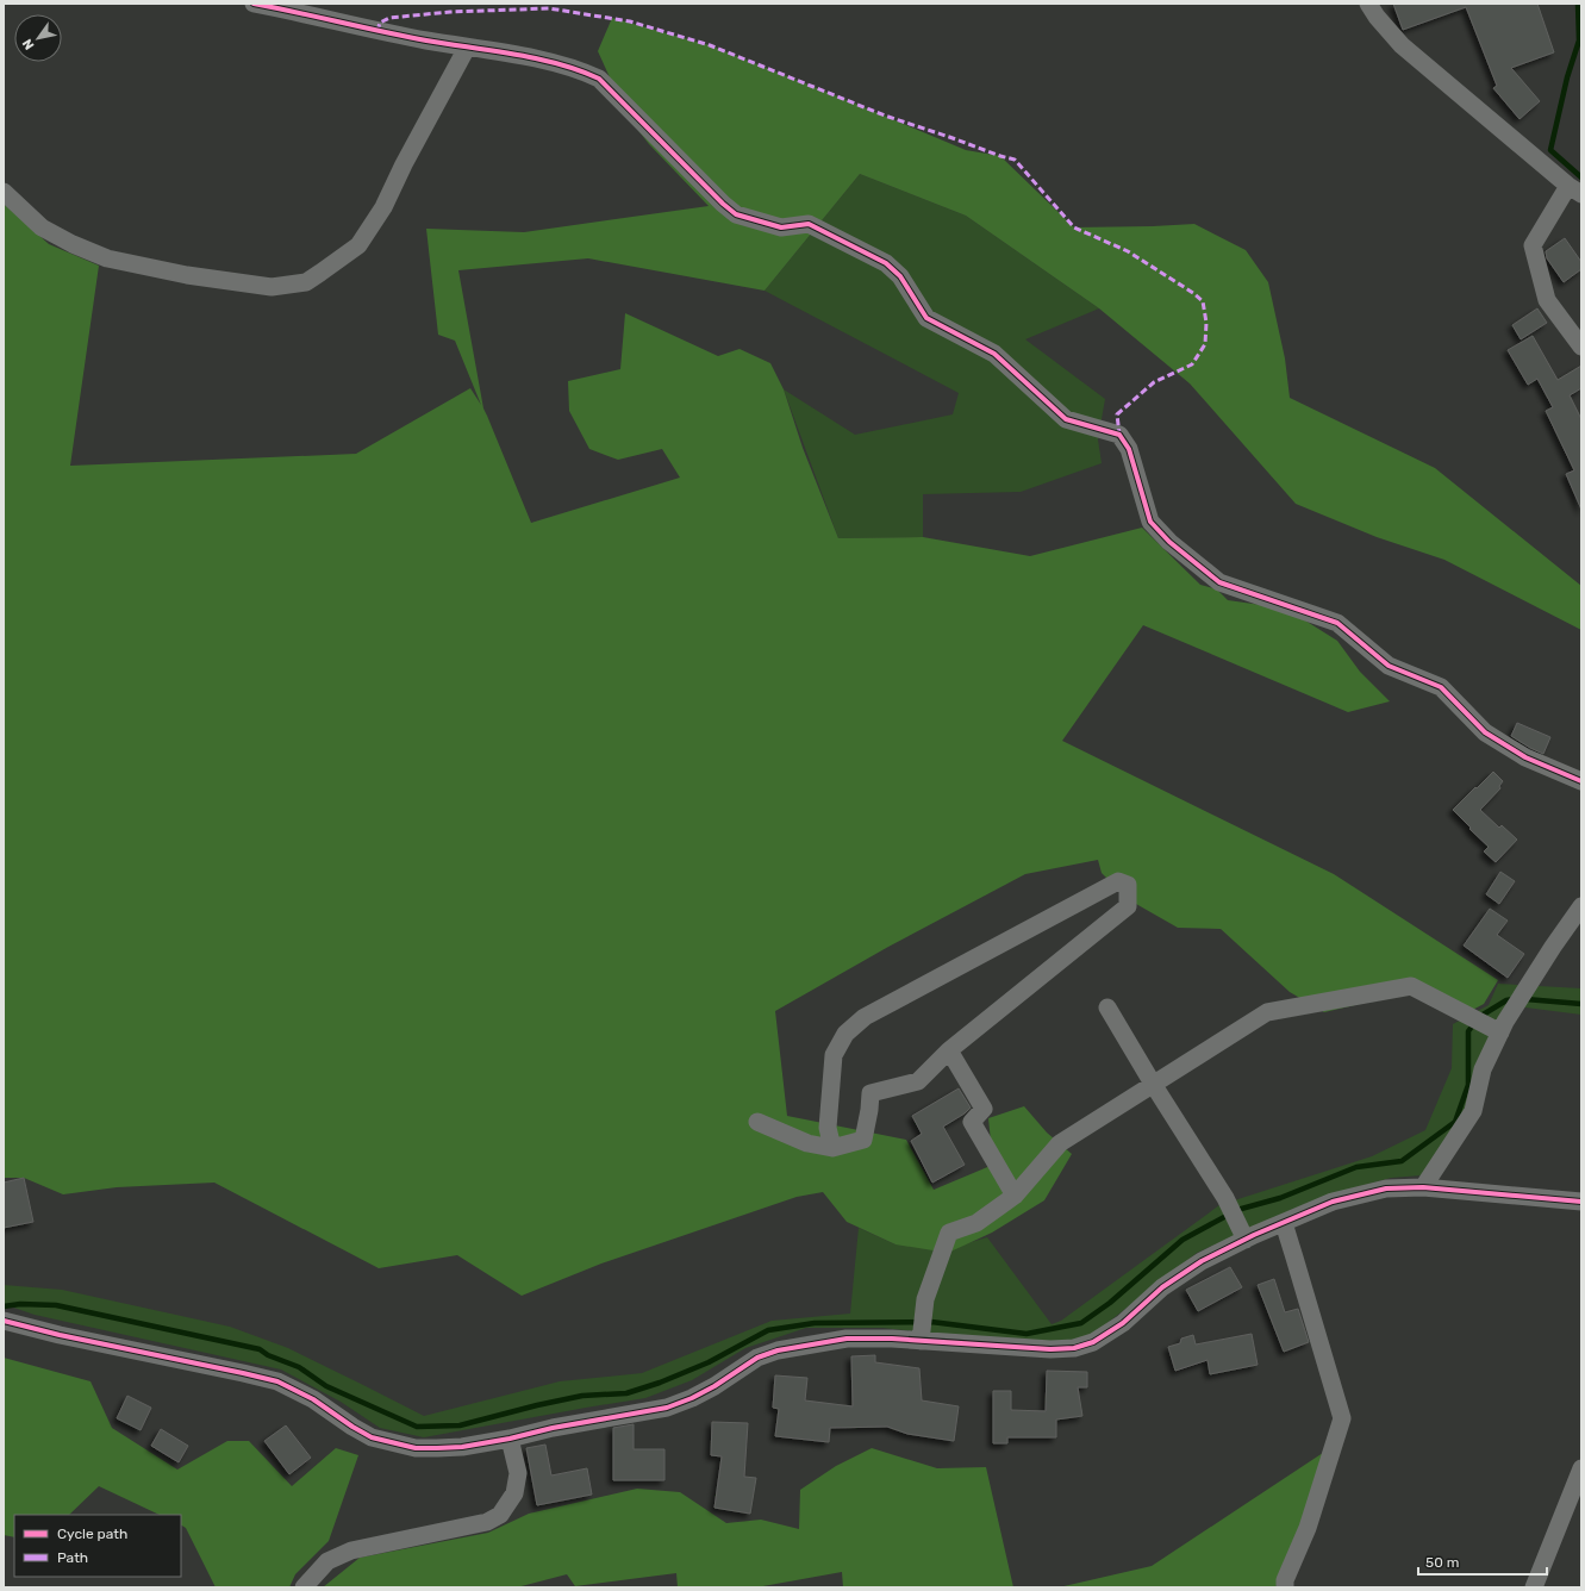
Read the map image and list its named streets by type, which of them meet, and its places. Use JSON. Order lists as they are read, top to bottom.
{
  "legend": ["Cycle path", "Path"],
  "scale_bar": "50 m",
  "north": "bottom left"
}
